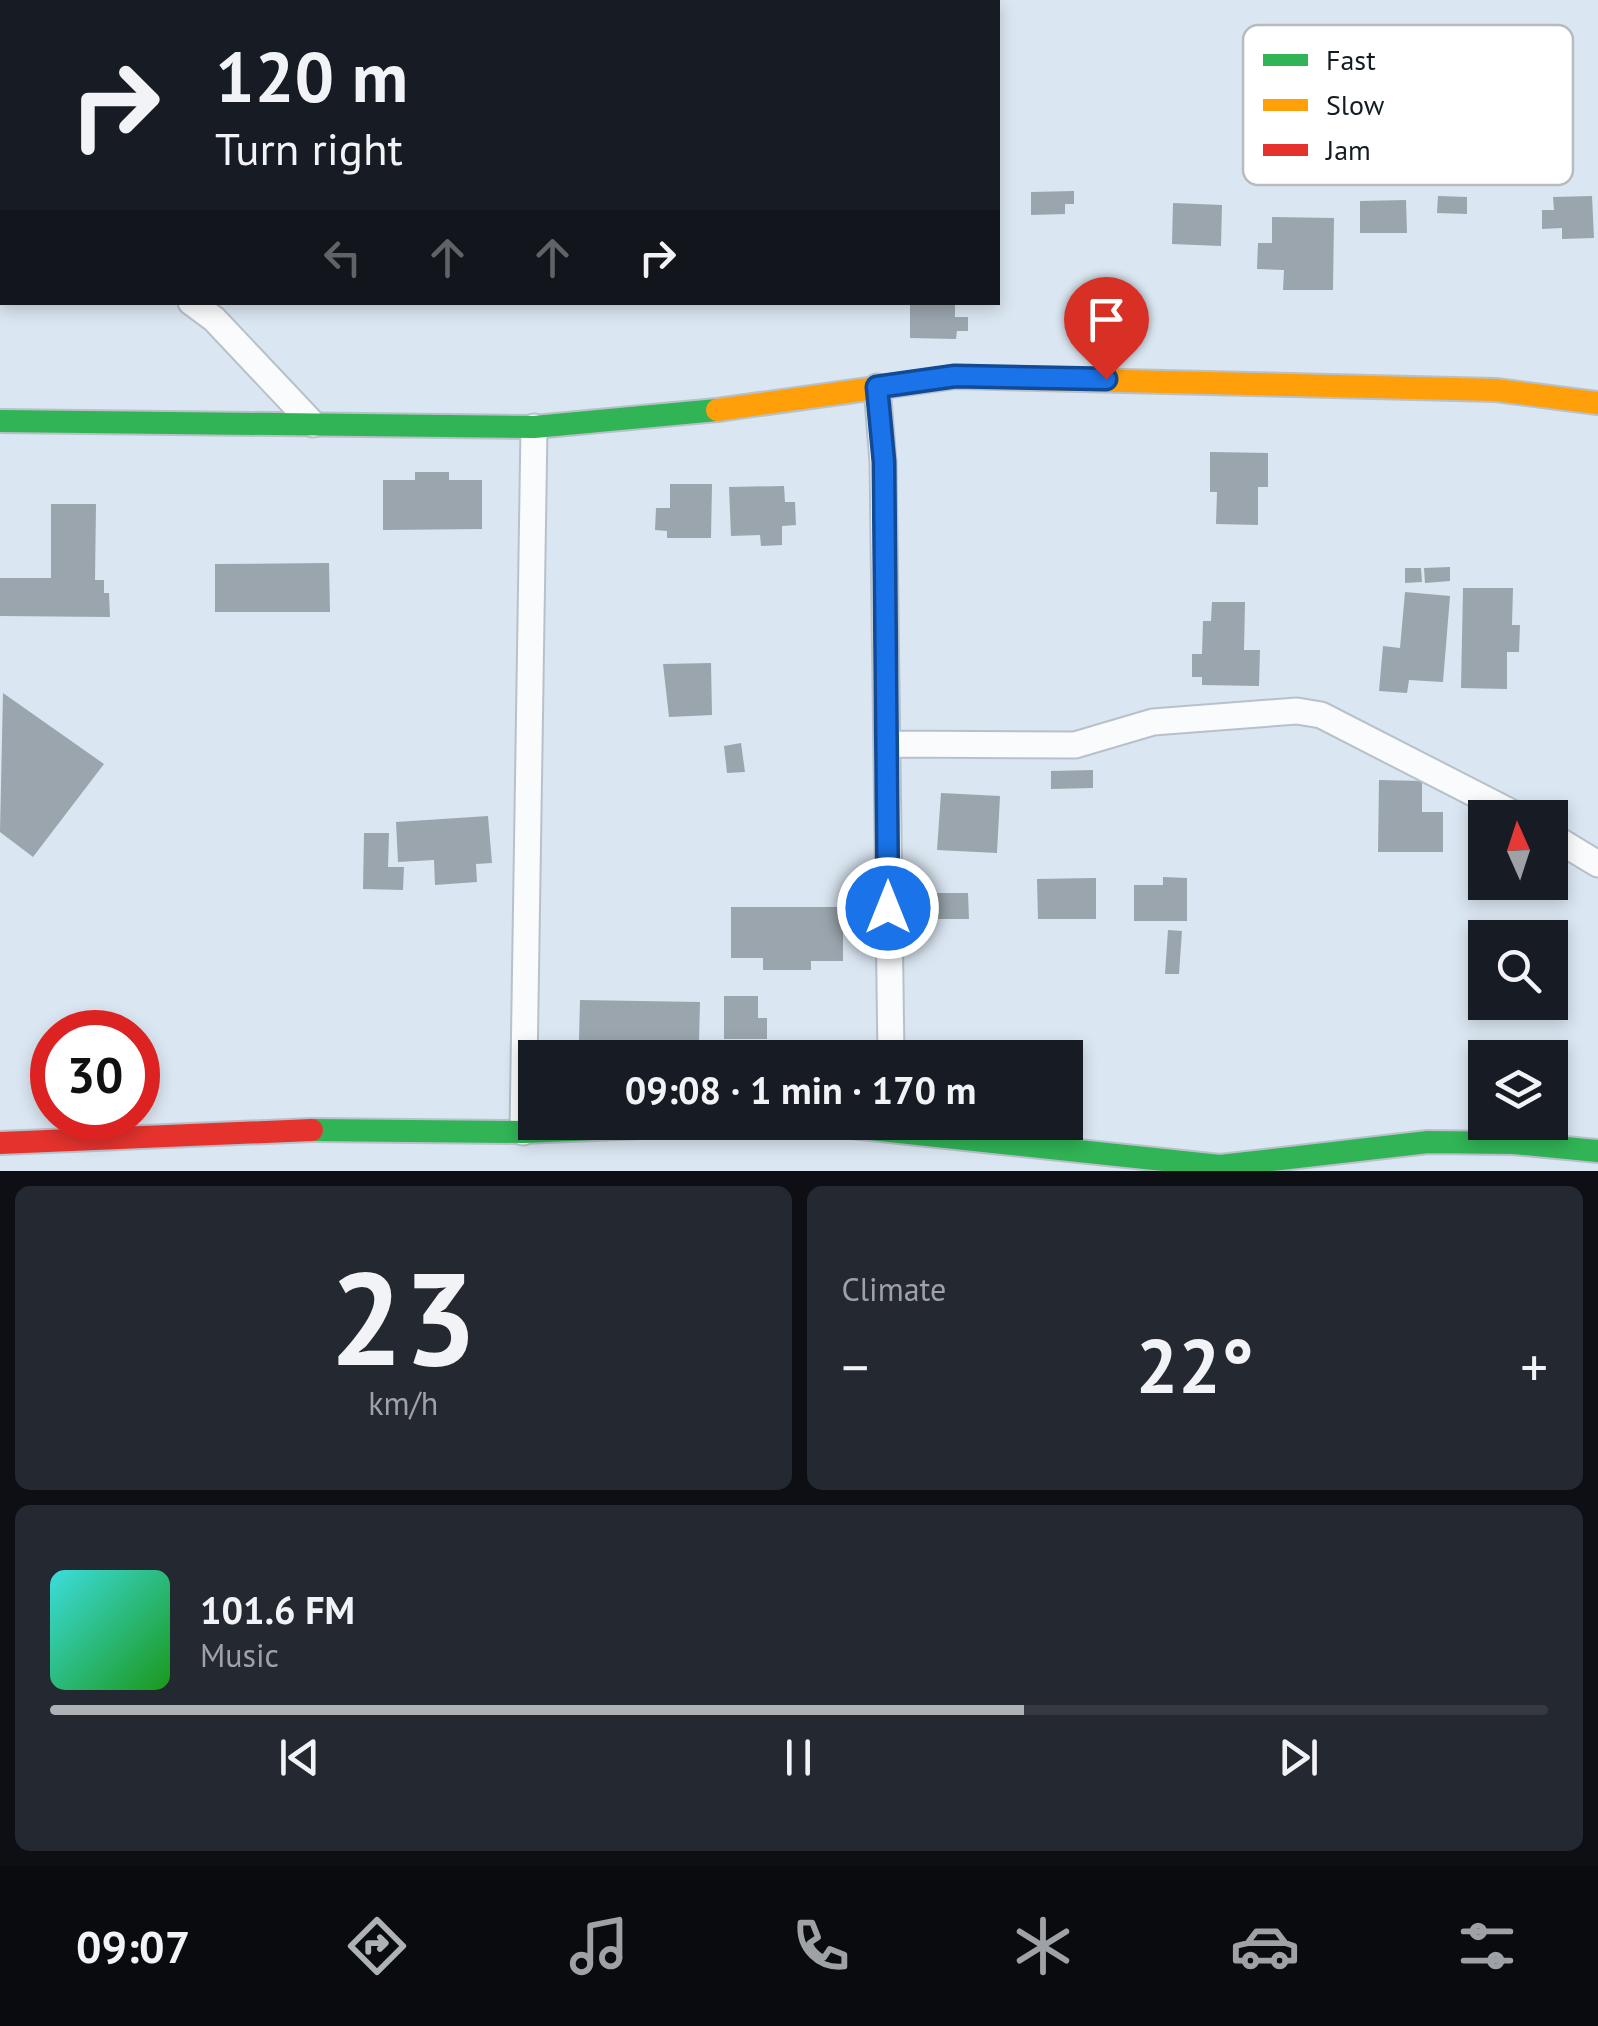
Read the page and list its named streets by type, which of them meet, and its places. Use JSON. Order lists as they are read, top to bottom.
{
  "legend": ["Fast", "Slow", "Jam"],
  "north": "top",
  "page": {
    "turn": ["120 m", "Turn right"],
    "limit": "30",
    "trip": "09:08 · 1 min · 170 m",
    "tile": [
      ["23", "km/h"],
      "Climate"
    ],
    "heat": ["−", "22°", "+"],
    "song": ["101.6 FM", "Music"],
    "tabs": "09:07"
  }
}
